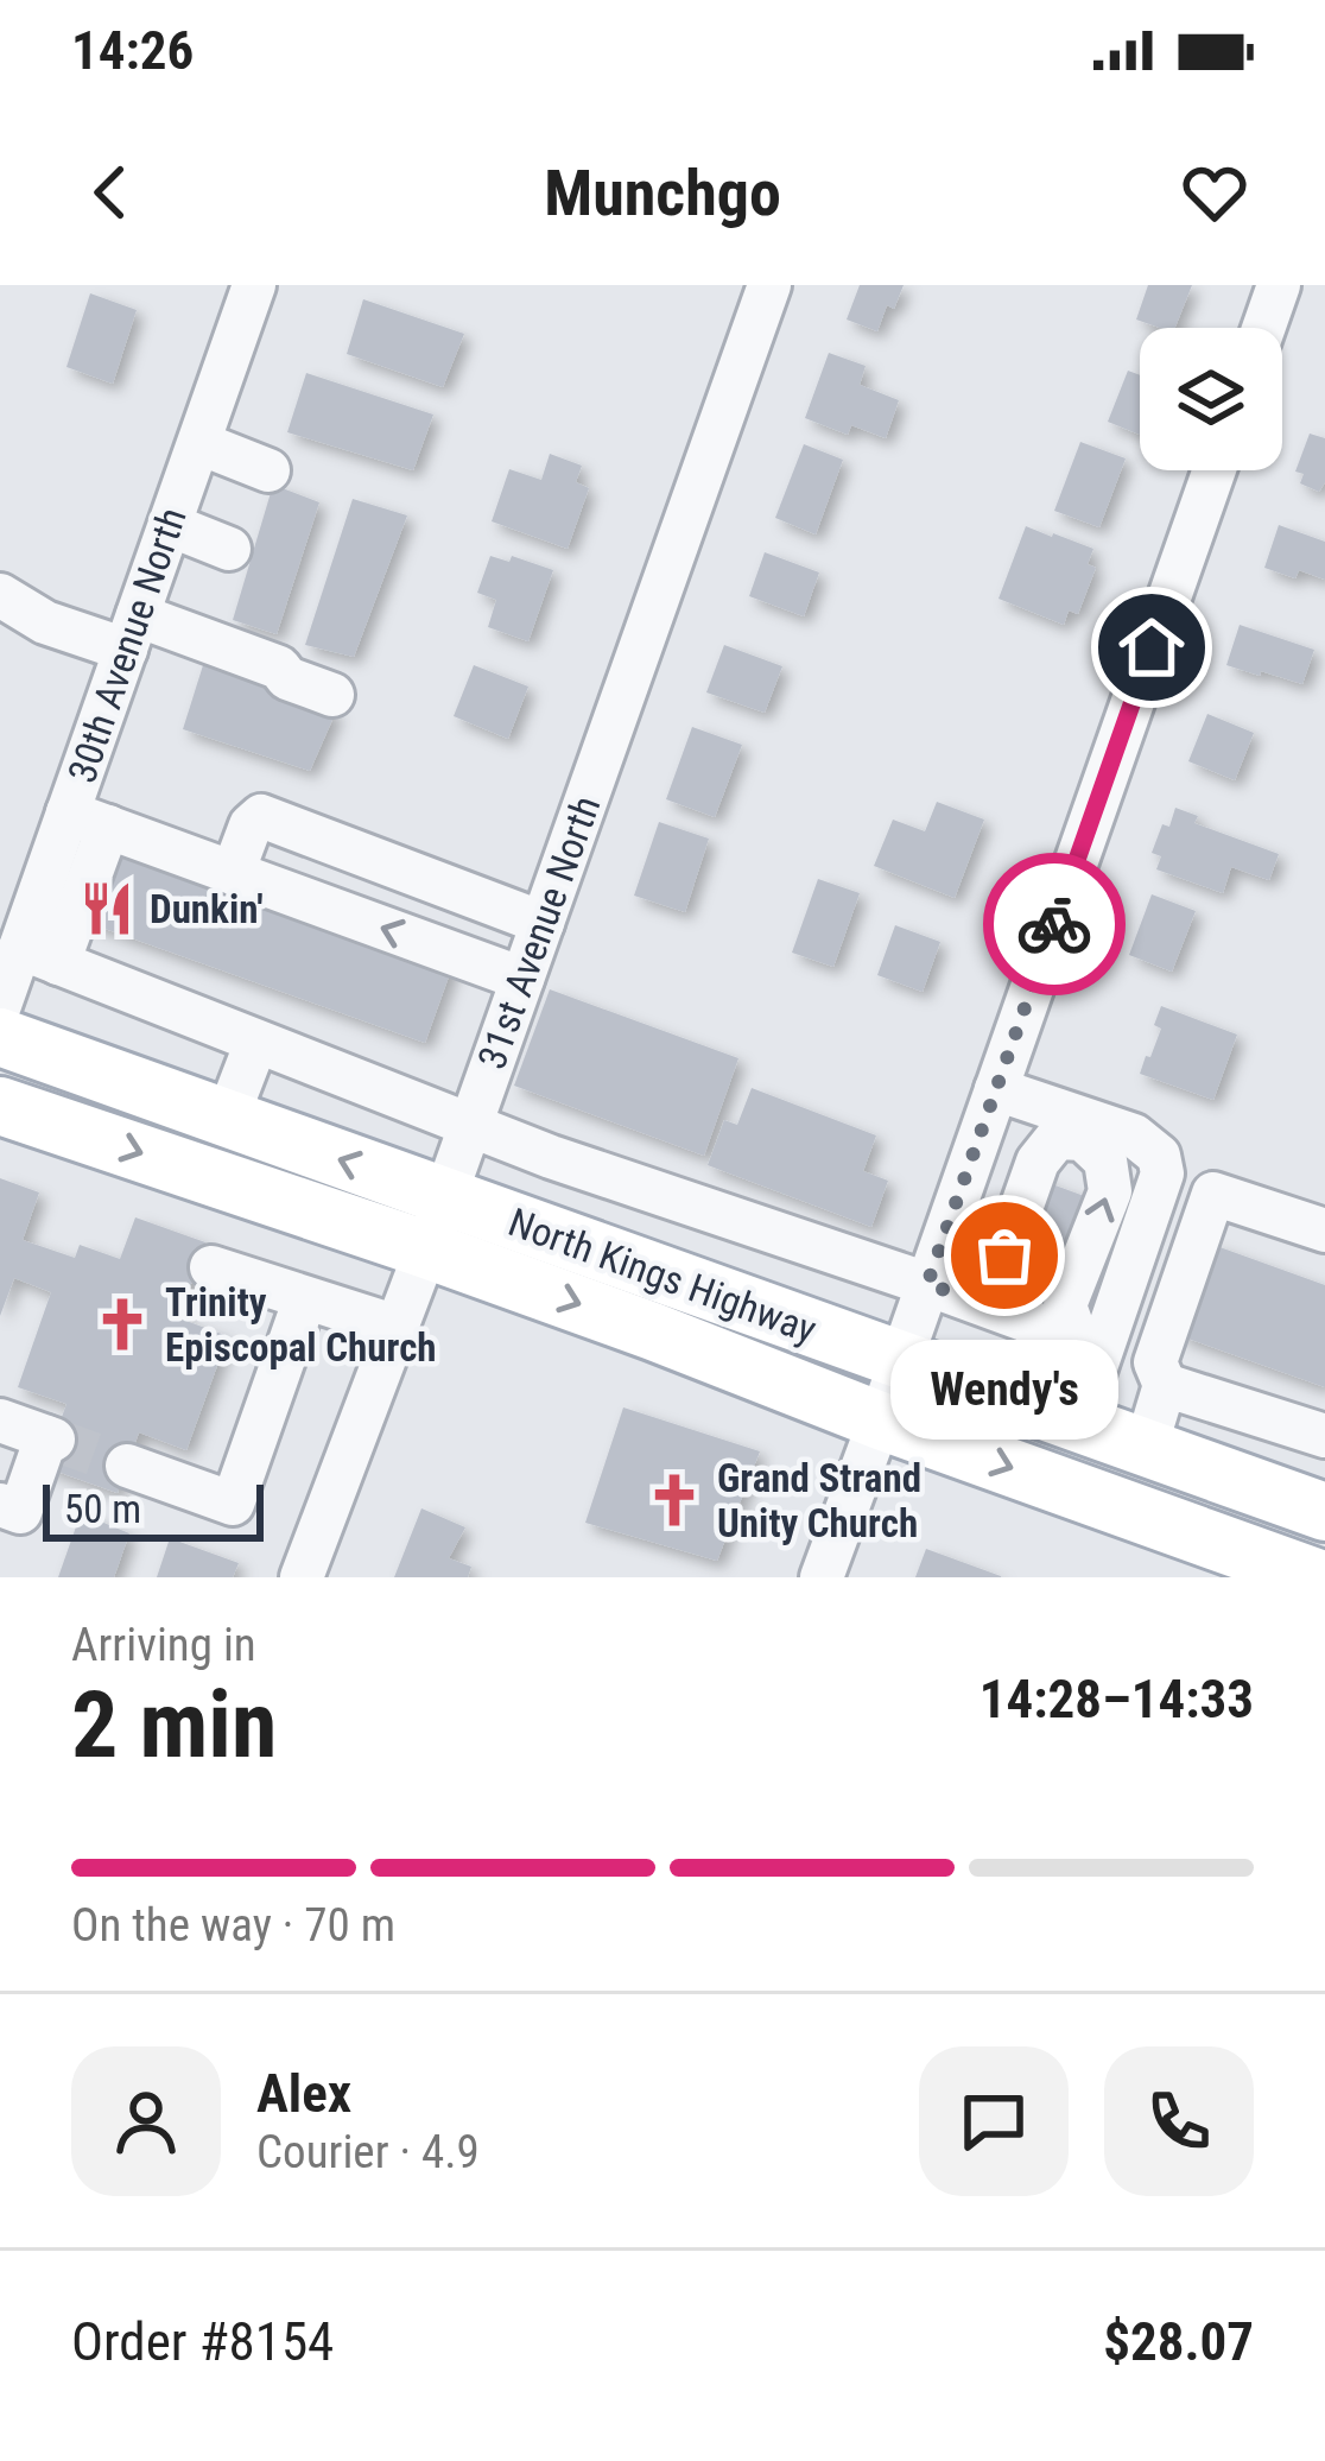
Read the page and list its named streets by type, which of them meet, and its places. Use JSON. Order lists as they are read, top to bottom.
{
  "streets": {
    "main road": ["North Kings Highway"],
    "street": ["30th Avenue North", "31st Avenue North"]
  },
  "crossings": [
    ["31st Avenue North", "North Kings Highway"]
  ],
  "places": {
    "restaurant": ["Dunkin'"],
    "other": ["Wendy's"],
    "church": ["Trinity Episcopal Church", "Grand Strand Unity Church"]
  },
  "scale_bar": "50 m",
  "page": {
    "status": "14:26",
    "header": "Munchgo",
    "bubble": "Wendy's",
    "scale": "50 m",
    "heading": ["2 min", "Arriving in", "14:28–14:33"],
    "panel": [
      "Alex",
      "Courier · 4.9",
      "Order #8154",
      "$28.07"
    ],
    "bar": "On the way · 70 m"
  }
}
